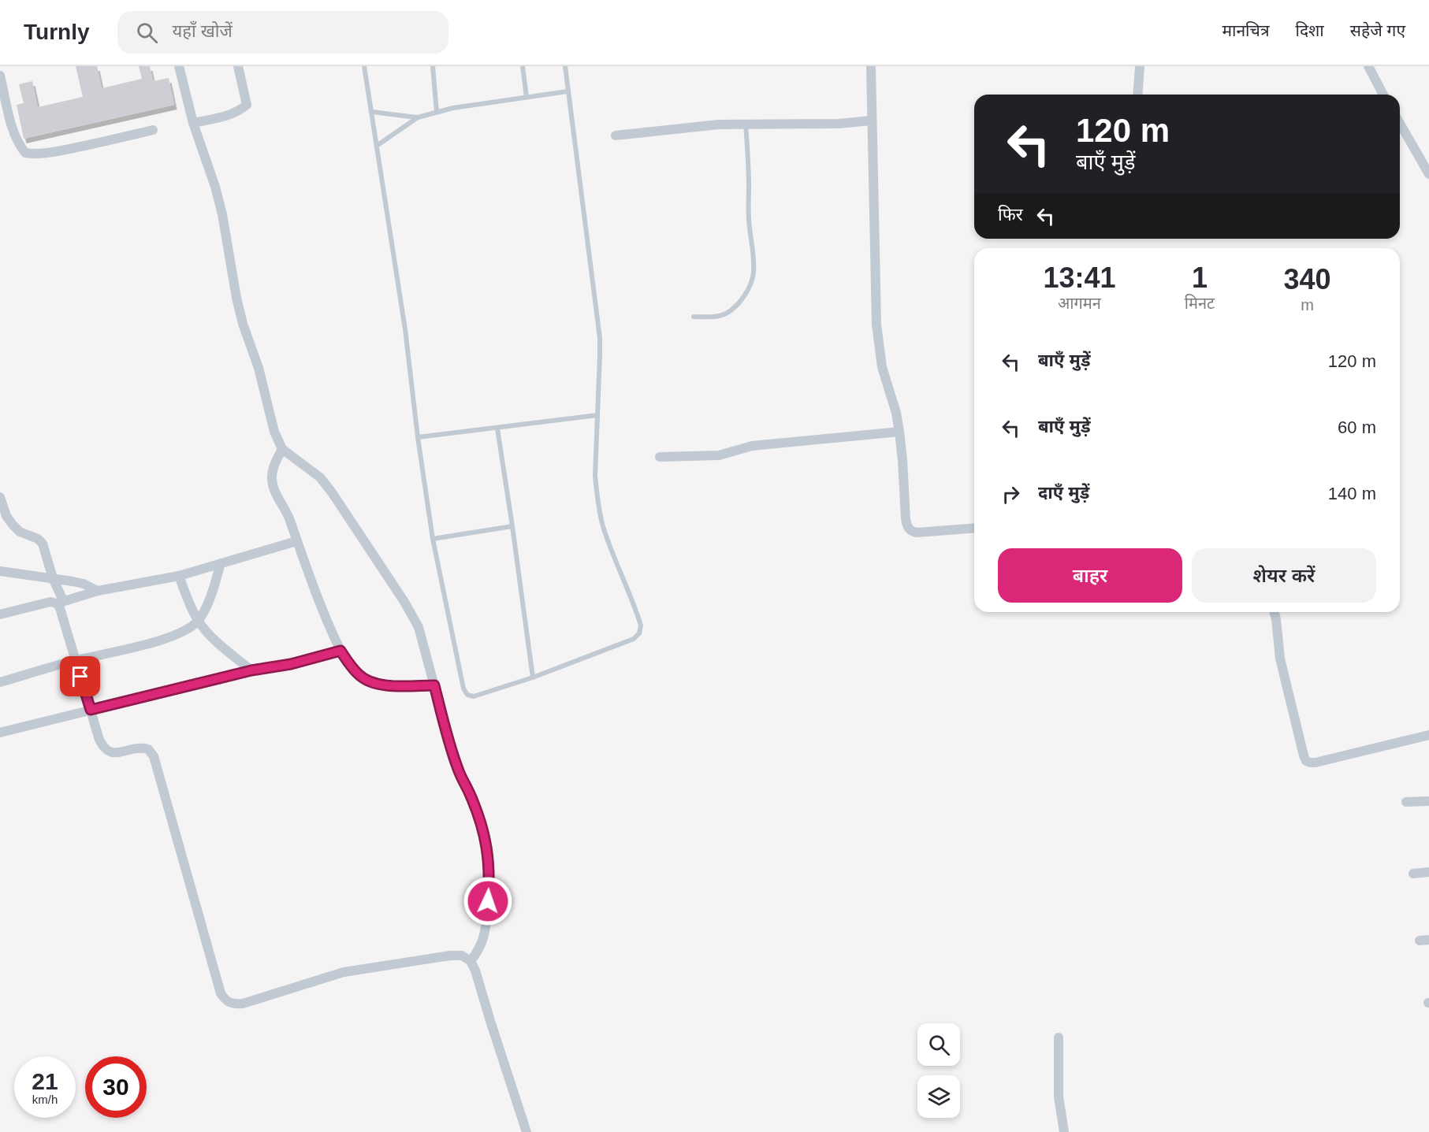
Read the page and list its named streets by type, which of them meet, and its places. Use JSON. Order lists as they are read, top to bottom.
{
  "page": {
    "header": "Turnly",
    "search": "यहाँ खोजें",
    "nav": ["मानचित्र", "दिशा", "सहेजे गए"],
    "turn": ["120 m", "बाएँ मुड़ें"],
    "then": "फिर",
    "eta": [
      "13:41",
      "आगमन",
      "1",
      "मिनट",
      "340",
      "m"
    ],
    "list": [
      {
        "name": "बाएँ मुड़ें",
        "value": "120 m"
      },
      {
        "name": "बाएँ मुड़ें",
        "value": "60 m"
      },
      {
        "name": "दाएँ मुड़ें",
        "value": "140 m"
      }
    ],
    "buttons": ["बाहर", "शेयर करें"],
    "speed": "21 km/h",
    "limit": "30"
  }
}
